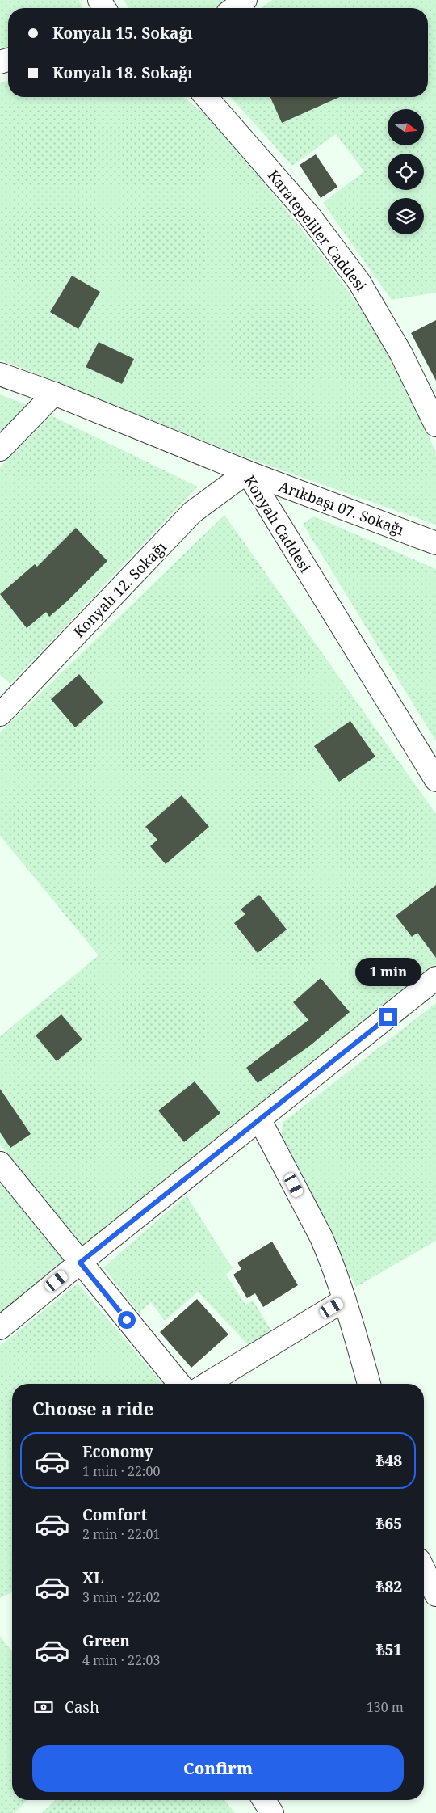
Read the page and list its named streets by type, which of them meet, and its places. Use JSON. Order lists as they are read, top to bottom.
{
  "streets": {
    "street": [
      "Karatepeliler Caddesi",
      "Arıkbaşı 07. Sokağı",
      "Konyalı Caddesi",
      "Konyalı 12. Sokağı"
    ]
  },
  "crossings": [
    ["Arıkbaşı 07. Sokağı", "Konyalı Caddesi"],
    ["Arıkbaşı 07. Sokağı", "Konyalı 12. Sokağı"],
    ["Konyalı Caddesi", "Konyalı 12. Sokağı"]
  ],
  "north": "right",
  "page": {
    "banner": ["Konyalı 15. Sokağı", "Konyalı 18. Sokağı"],
    "bubble": "1 min",
    "heading": "Choose a ride",
    "list": [
      {
        "name": "Economy",
        "note": "1 min · 22:00",
        "value": "₺48"
      },
      {
        "name": "Comfort",
        "note": "2 min · 22:01",
        "value": "₺65"
      },
      {
        "name": "XL",
        "note": "3 min · 22:02",
        "value": "₺82"
      },
      {
        "name": "Green",
        "note": "4 min · 22:03",
        "value": "₺51"
      }
    ],
    "pay": ["Cash", "130 m"],
    "buttons": "Confirm"
  }
}
